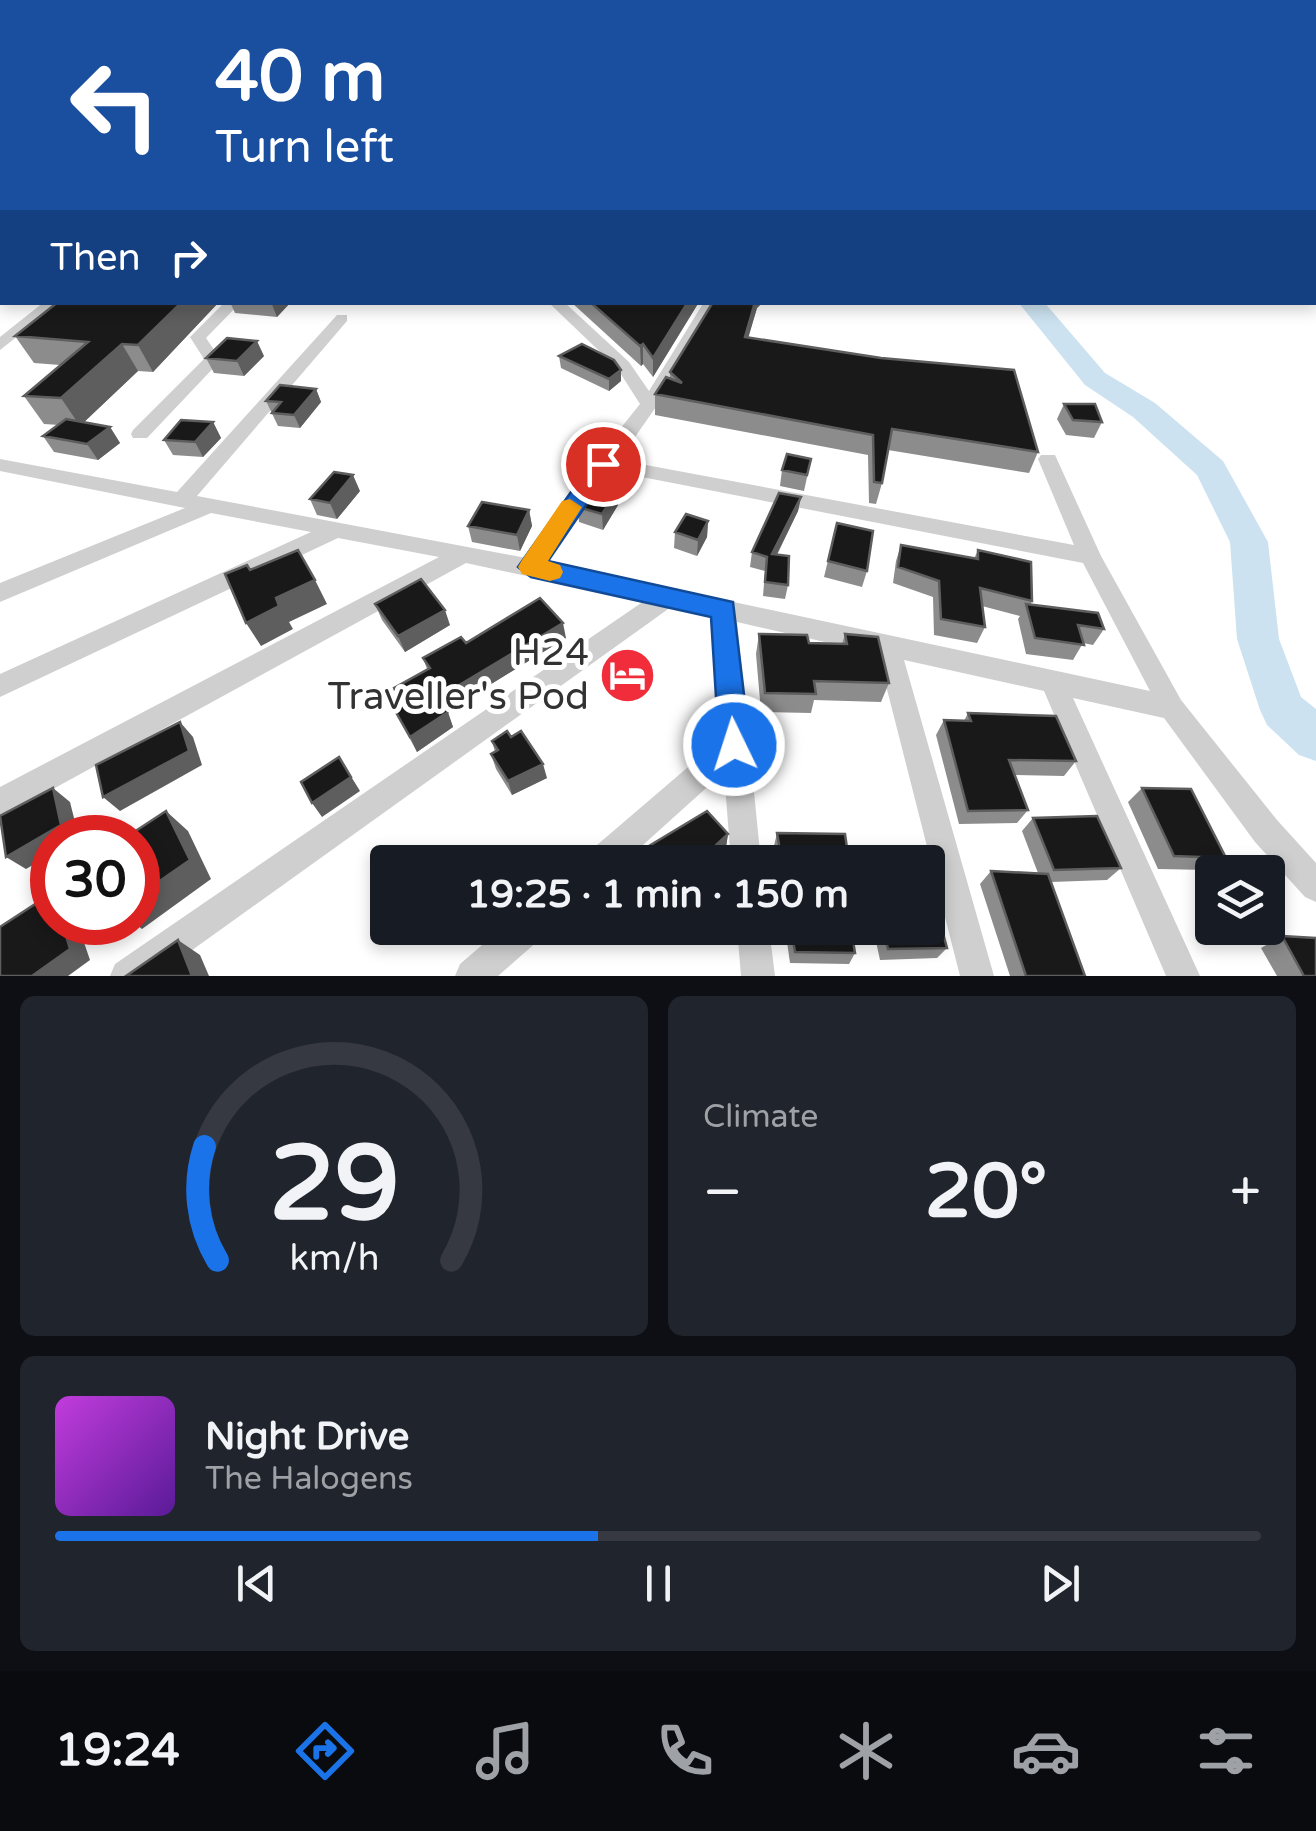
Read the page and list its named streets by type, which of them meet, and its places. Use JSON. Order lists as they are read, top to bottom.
{
  "places": {
    "hotel": ["H24 Traveller's Pod"]
  },
  "page": {
    "turn": ["40 m", "Turn left"],
    "then": "Then",
    "limit": "30",
    "trip": "19:25 · 1 min · 150 m",
    "tile": "Climate",
    "heat": ["−", "20°", "+"],
    "song": ["Night Drive", "The Halogens"],
    "tabs": "19:24",
    "gauge": ["29", "km/h"]
  }
}
